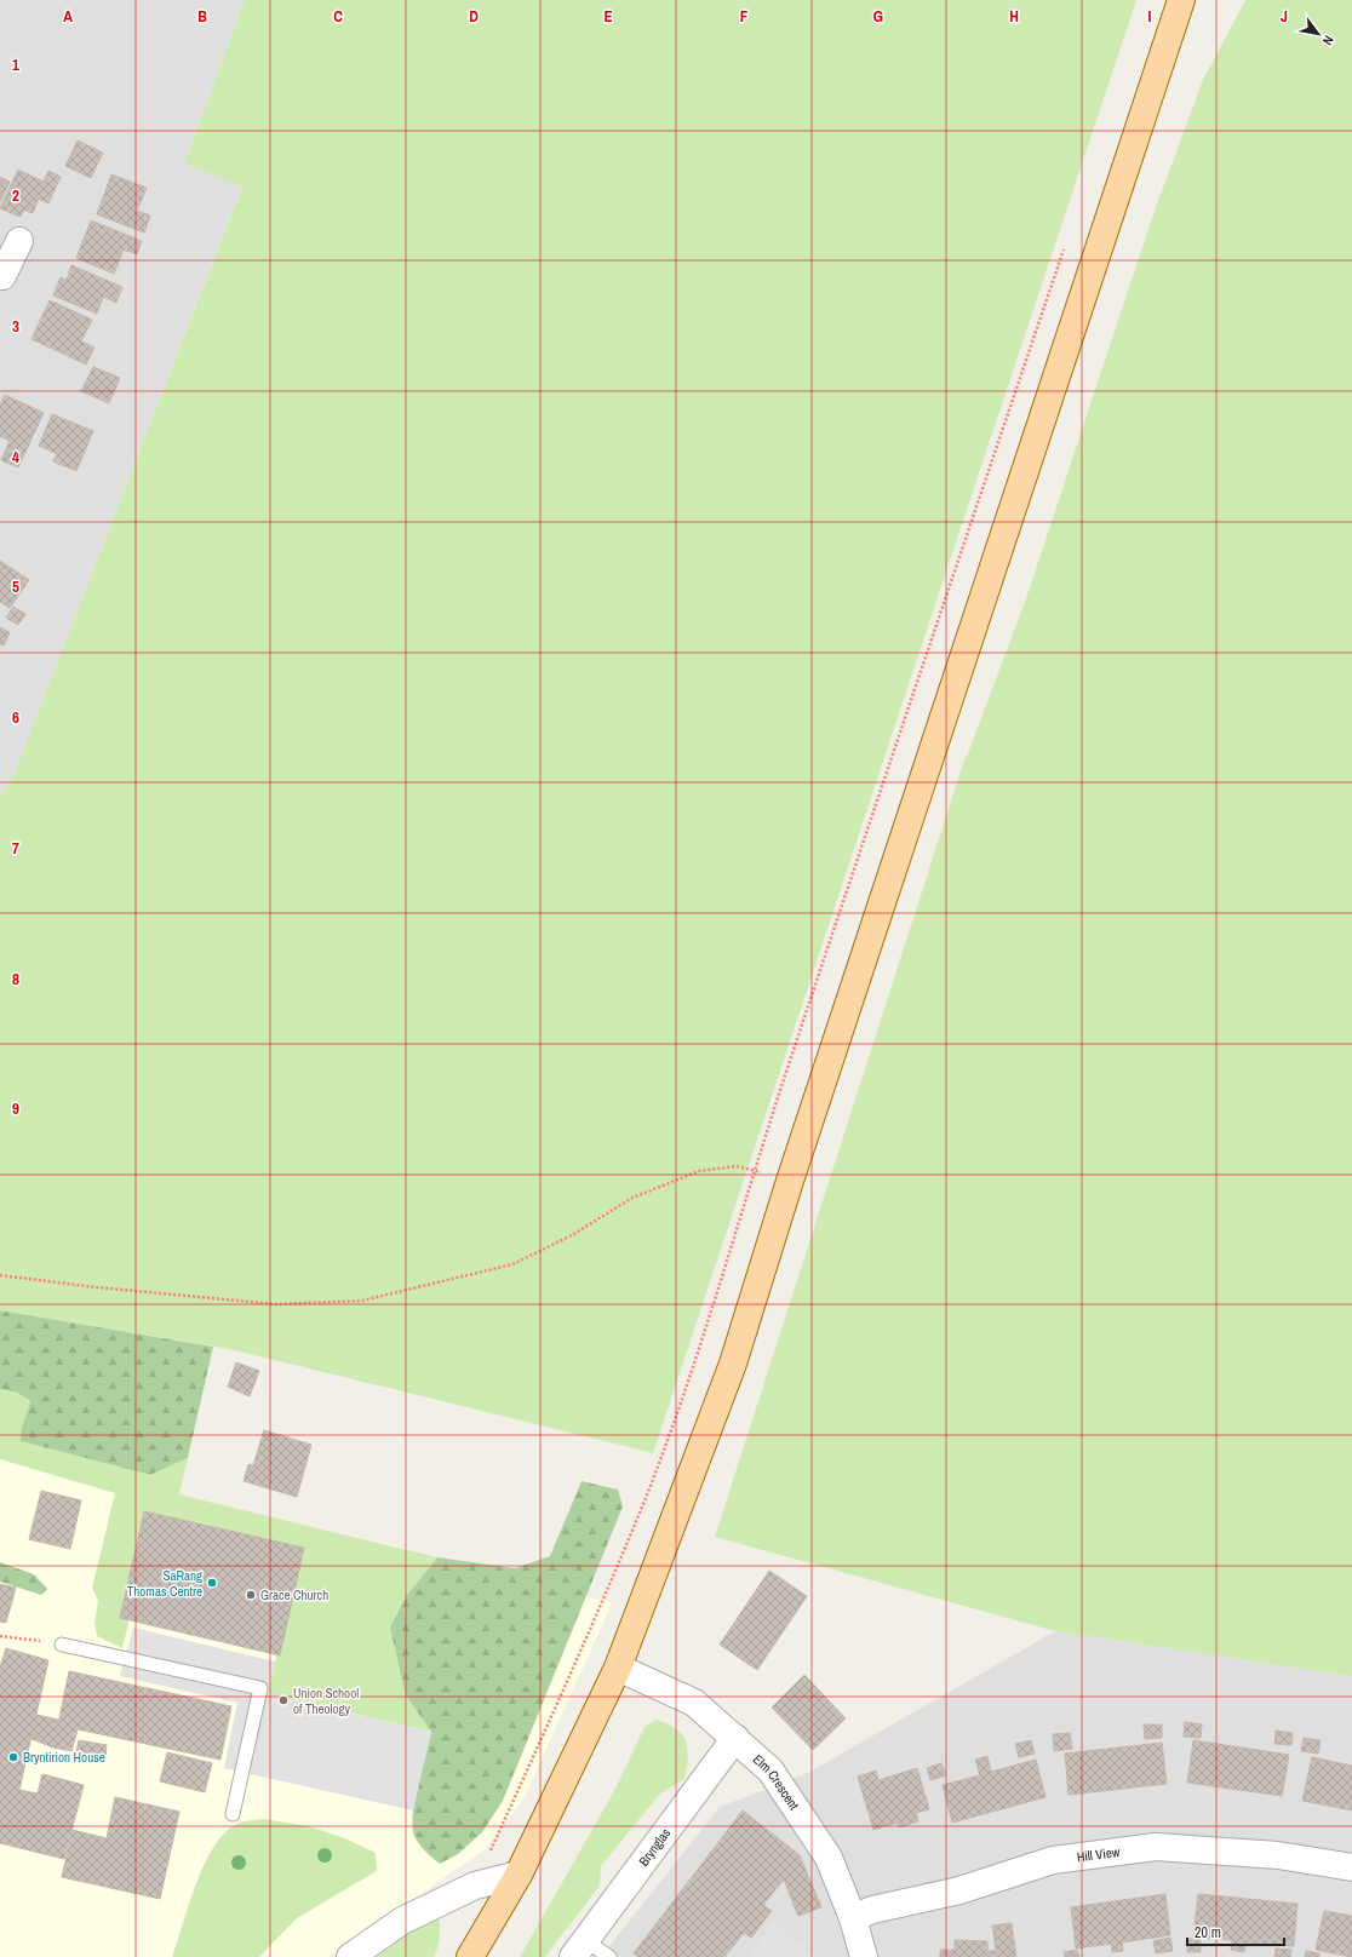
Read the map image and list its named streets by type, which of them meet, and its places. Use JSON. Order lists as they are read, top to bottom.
{
  "streets": {
    "street": ["Elm Crescent", "Brynglas", "Hill View"]
  },
  "crossings": [
    ["Elm Crescent", "Brynglas"],
    ["Elm Crescent", "Hill View"]
  ],
  "places": [
    "SaRang Thomas Centre",
    "Grace Church",
    "Union School of Theology",
    "Bryntirion House"
  ],
  "scale_bar": "20 m",
  "north": "bottom right",
  "grid": {
    "columns": [
      "A",
      "B",
      "C",
      "D",
      "E",
      "F",
      "G",
      "H",
      "I",
      "J"
    ],
    "rows": [
      "1",
      "2",
      "3",
      "4",
      "5",
      "6",
      "7",
      "8",
      "9"
    ]
  }
}
